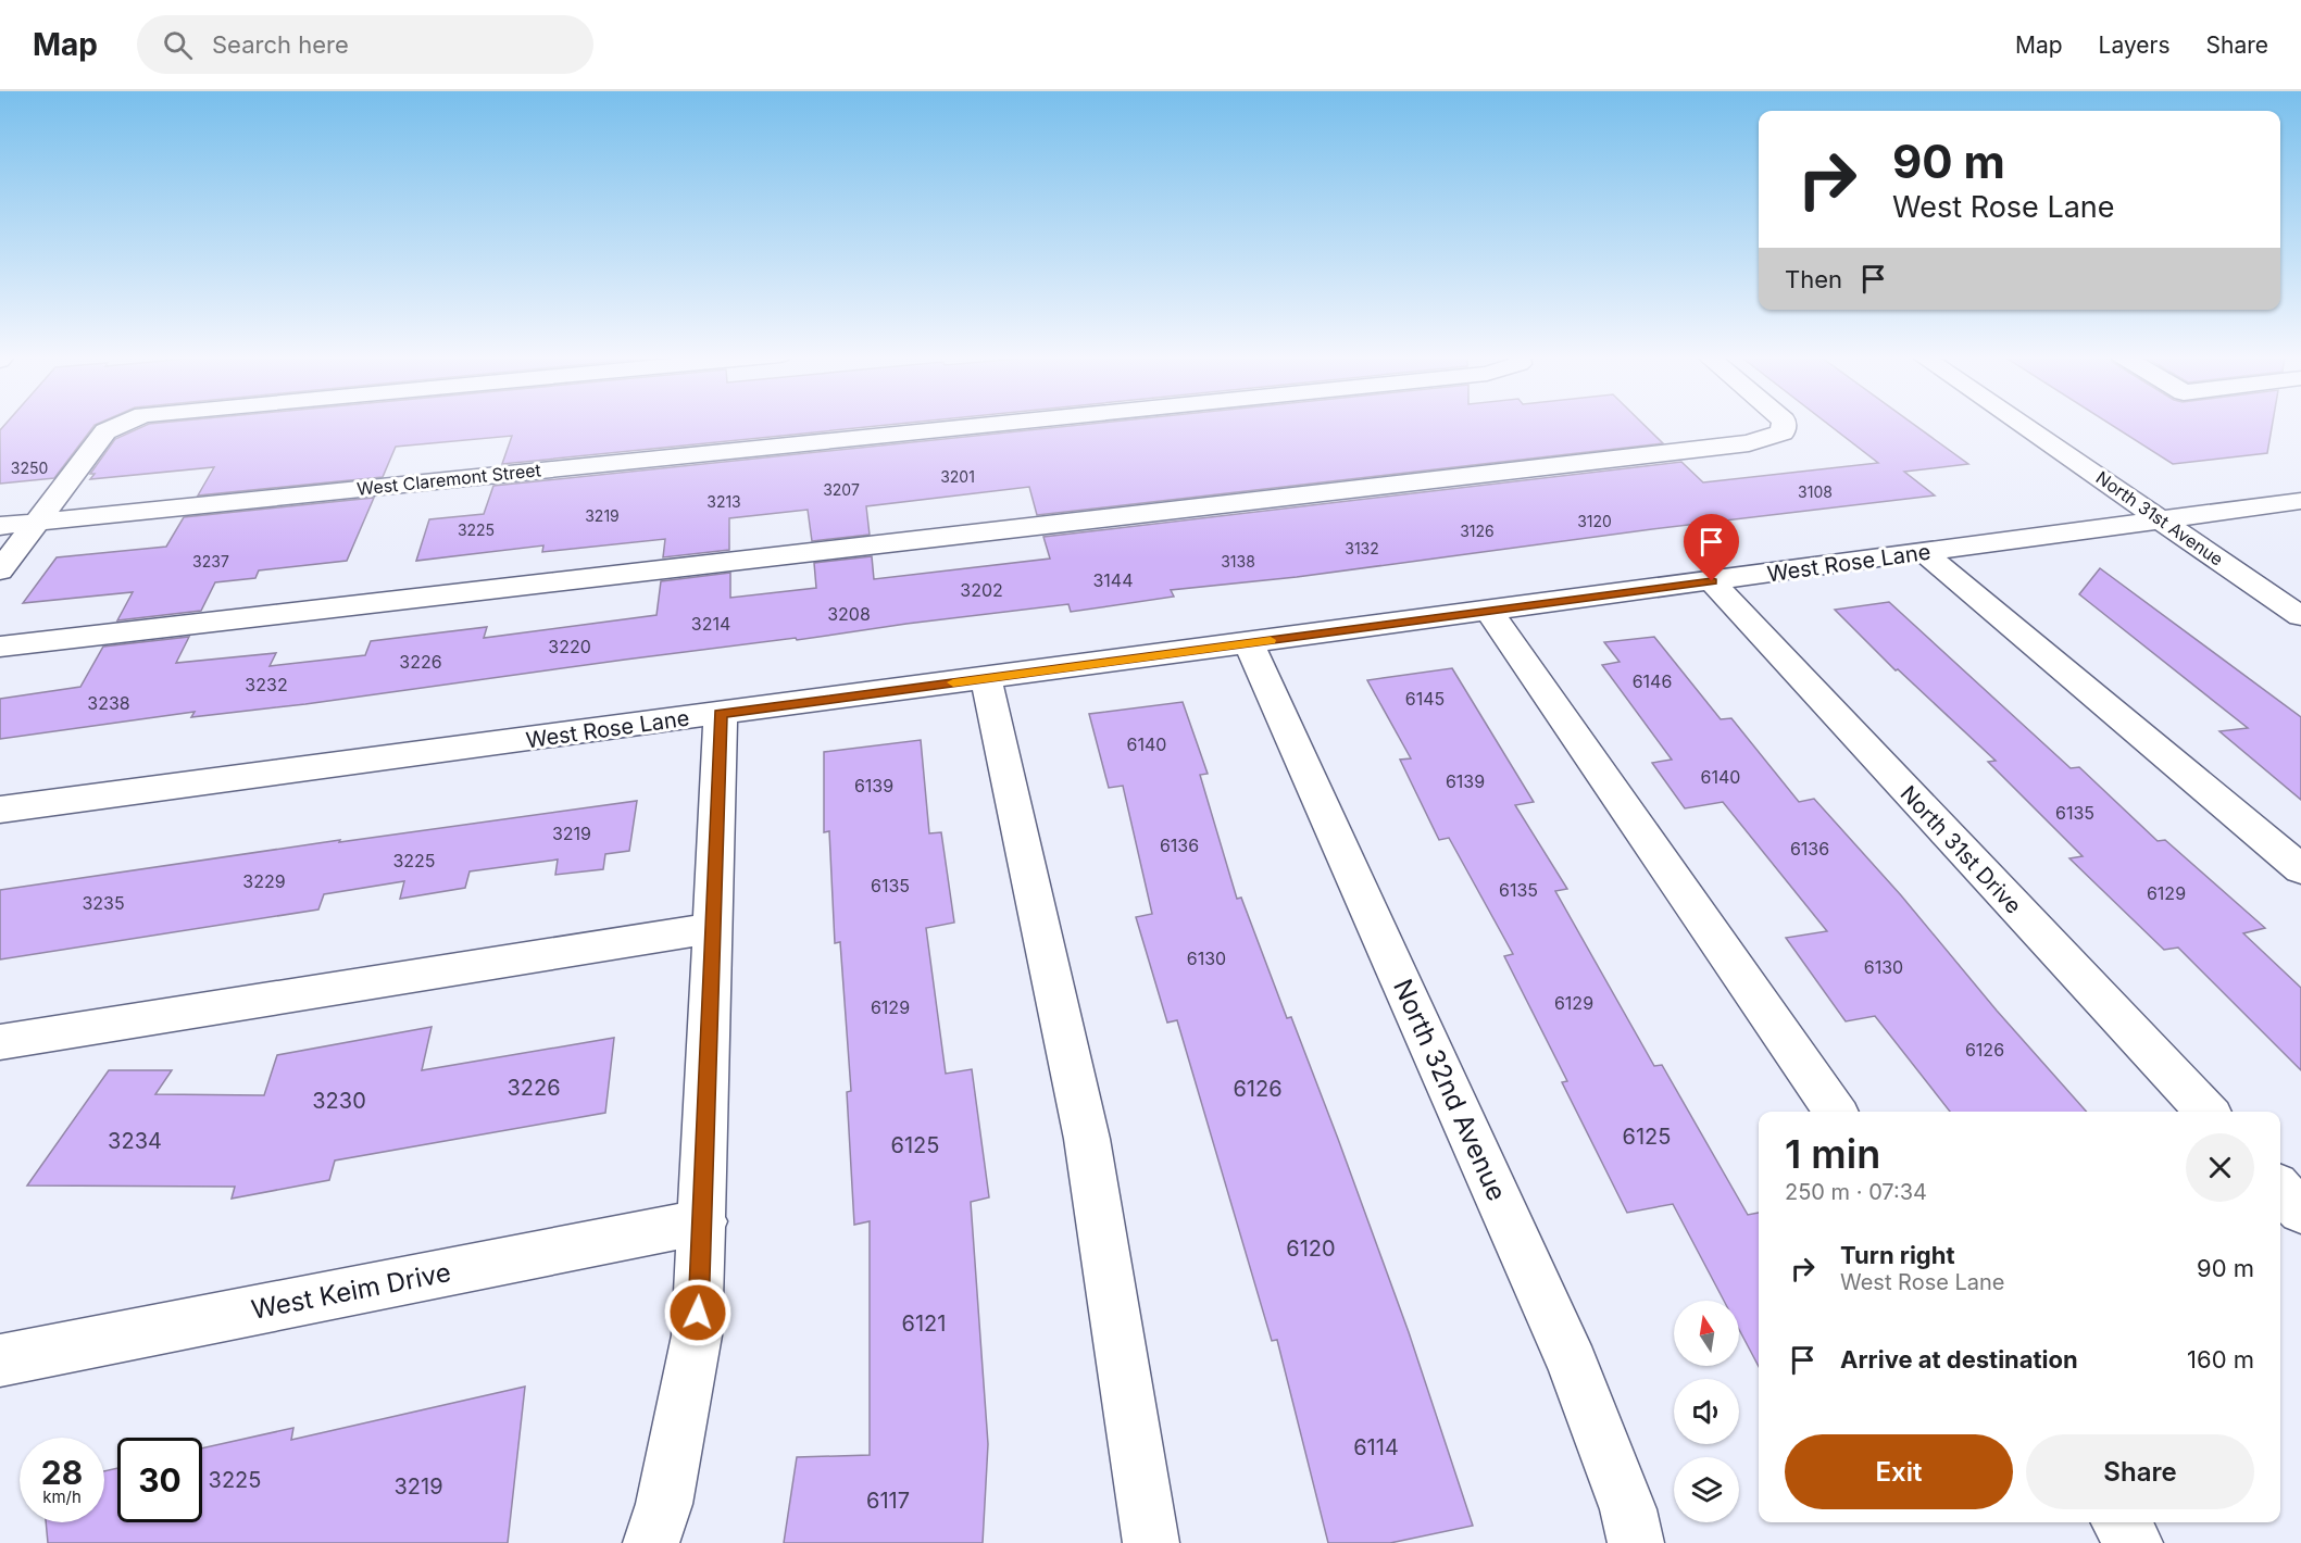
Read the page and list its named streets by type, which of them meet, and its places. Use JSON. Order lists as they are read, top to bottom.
{
  "streets": {
    "street": [
      "West Claremont Street",
      "North 31st Avenue",
      "West Rose Lane",
      "North 31st Drive",
      "North 32nd Avenue",
      "West Keim Drive"
    ]
  },
  "crossings": [
    ["North 31st Avenue", "West Rose Lane"],
    ["West Rose Lane", "North 31st Drive"],
    ["West Rose Lane", "North 32nd Avenue"]
  ],
  "house_numbers": [
    "3250",
    "3201",
    "3207",
    "3108",
    "3213",
    "3219",
    "3120",
    "3225",
    "3126",
    "3132",
    "3237",
    "3138",
    "3144",
    "3202",
    "3208",
    "3214",
    "3220",
    "3226",
    "6146",
    "3232",
    "6145",
    "3238",
    "6140",
    "6140",
    "6139",
    "6139",
    "6135",
    "3219",
    "6136",
    "6136",
    "3225",
    "3229",
    "6135",
    "6135",
    "6129",
    "3235",
    "6130",
    "6130",
    "6129",
    "6129",
    "6126",
    "3226",
    "6126",
    "3230",
    "6125",
    "3234",
    "6125",
    "6120",
    "6121",
    "6114",
    "3225",
    "3219",
    "6117"
  ],
  "north": "top",
  "page": {
    "header": "Map",
    "search": "Search here",
    "nav": ["Map", "Layers", "Share"],
    "turn": ["90 m", "West Rose Lane"],
    "then": "Then",
    "heading": ["1 min", "250 m · 07:34"],
    "list": [
      {
        "name": "Turn right",
        "note": "West Rose Lane",
        "value": "90 m"
      },
      {
        "name": "Arrive at destination",
        "value": "160 m"
      }
    ],
    "buttons": ["Exit", "Share"],
    "speed": "28 km/h",
    "limit": "30"
  }
}
